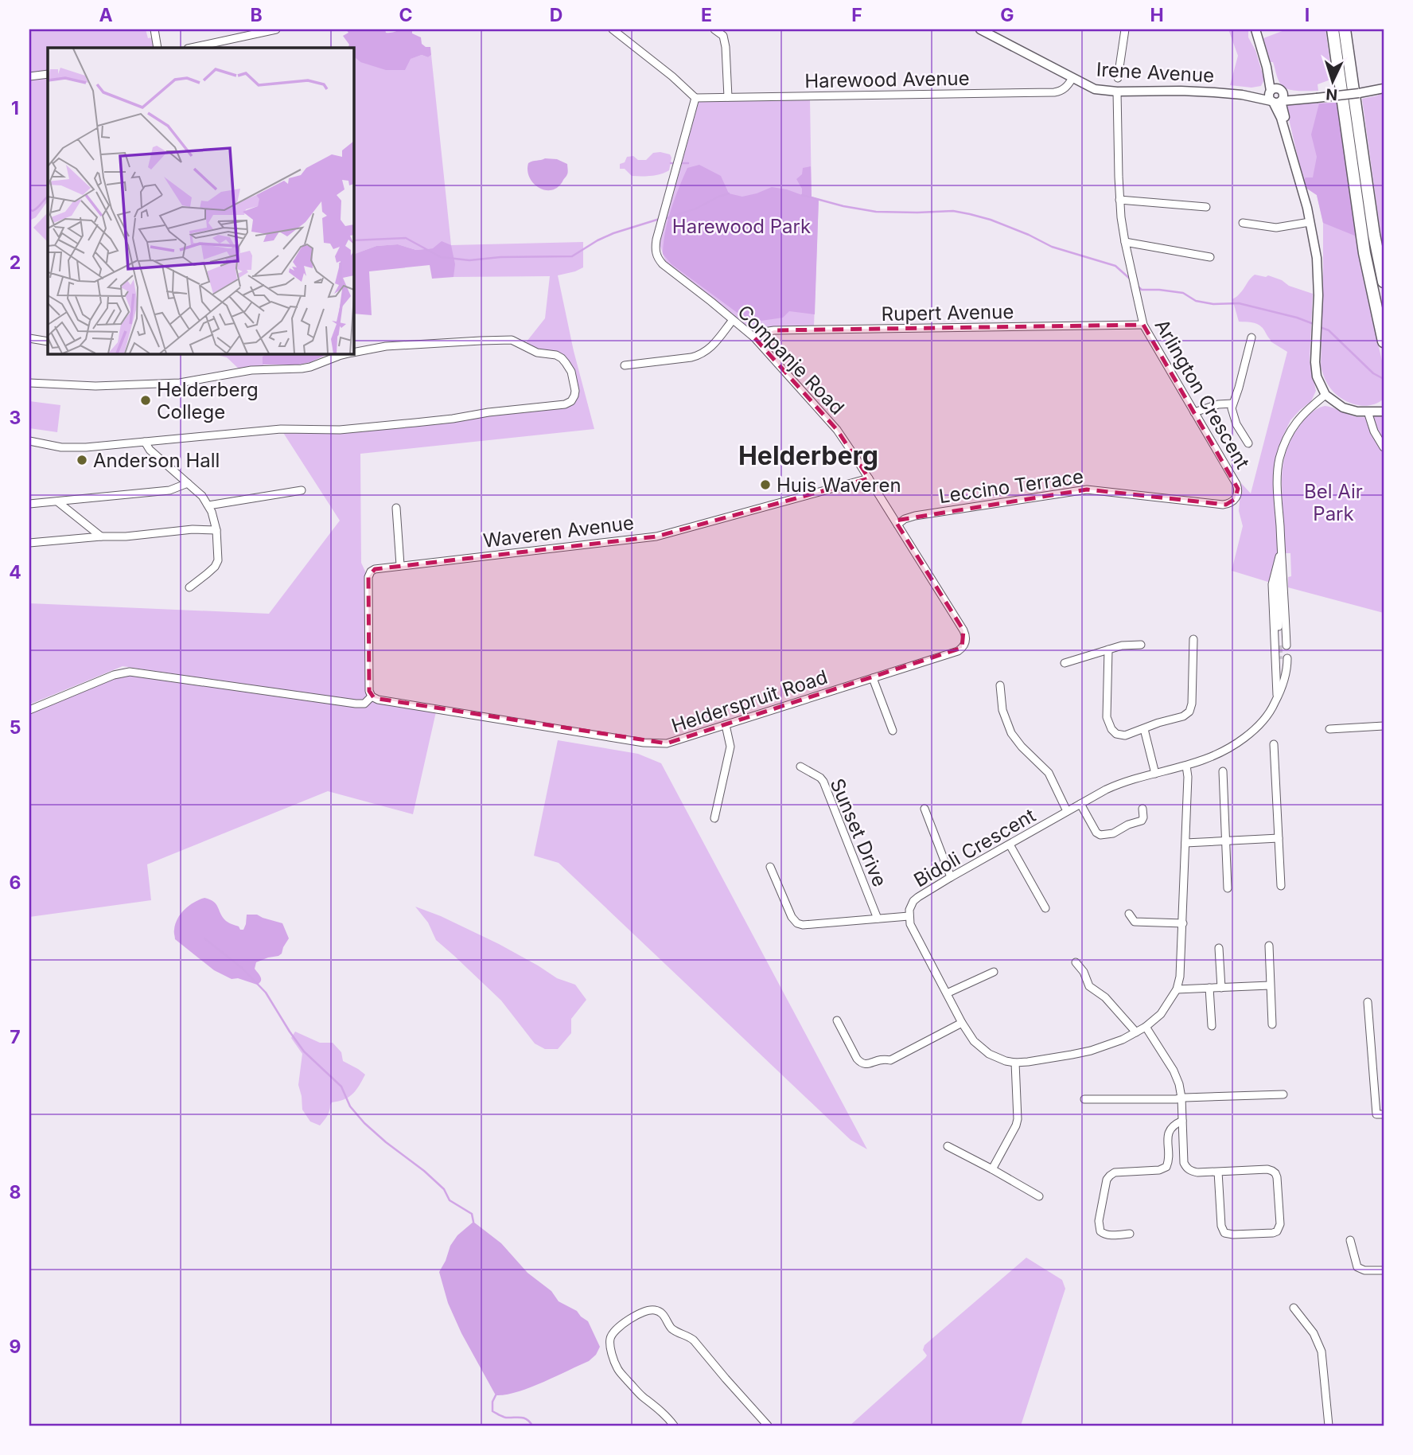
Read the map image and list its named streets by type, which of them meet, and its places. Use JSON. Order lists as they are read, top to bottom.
{
  "streets": {
    "street": [
      "Irene Avenue",
      "Harewood Avenue",
      "Rupert Avenue",
      "Companje Road",
      "Arlington Crescent",
      "Leccino Terrace",
      "Waveren Avenue",
      "Helderspruit Road",
      "Sunset Drive",
      "Bidoli Crescent"
    ]
  },
  "crossings": [
    ["Irene Avenue", "Harewood Avenue"],
    ["Irene Avenue", "Arlington Crescent"],
    ["Harewood Avenue", "Companje Road"],
    ["Rupert Avenue", "Companje Road"],
    ["Rupert Avenue", "Arlington Crescent"],
    ["Companje Road", "Leccino Terrace"],
    ["Companje Road", "Waveren Avenue"],
    ["Companje Road", "Helderspruit Road"],
    ["Arlington Crescent", "Leccino Terrace"],
    ["Waveren Avenue", "Helderspruit Road"]
  ],
  "districts": ["Helderberg"],
  "parks": ["Harewood Park", "Bel Air Park"],
  "places": ["Helderberg College", "Anderson Hall", "Huis Waveren"],
  "north": "bottom",
  "grid": {
    "columns": [
      "A",
      "B",
      "C",
      "D",
      "E",
      "F",
      "G",
      "H",
      "I"
    ],
    "rows": [
      "1",
      "2",
      "3",
      "4",
      "5",
      "6",
      "7",
      "8",
      "9"
    ]
  }
}
